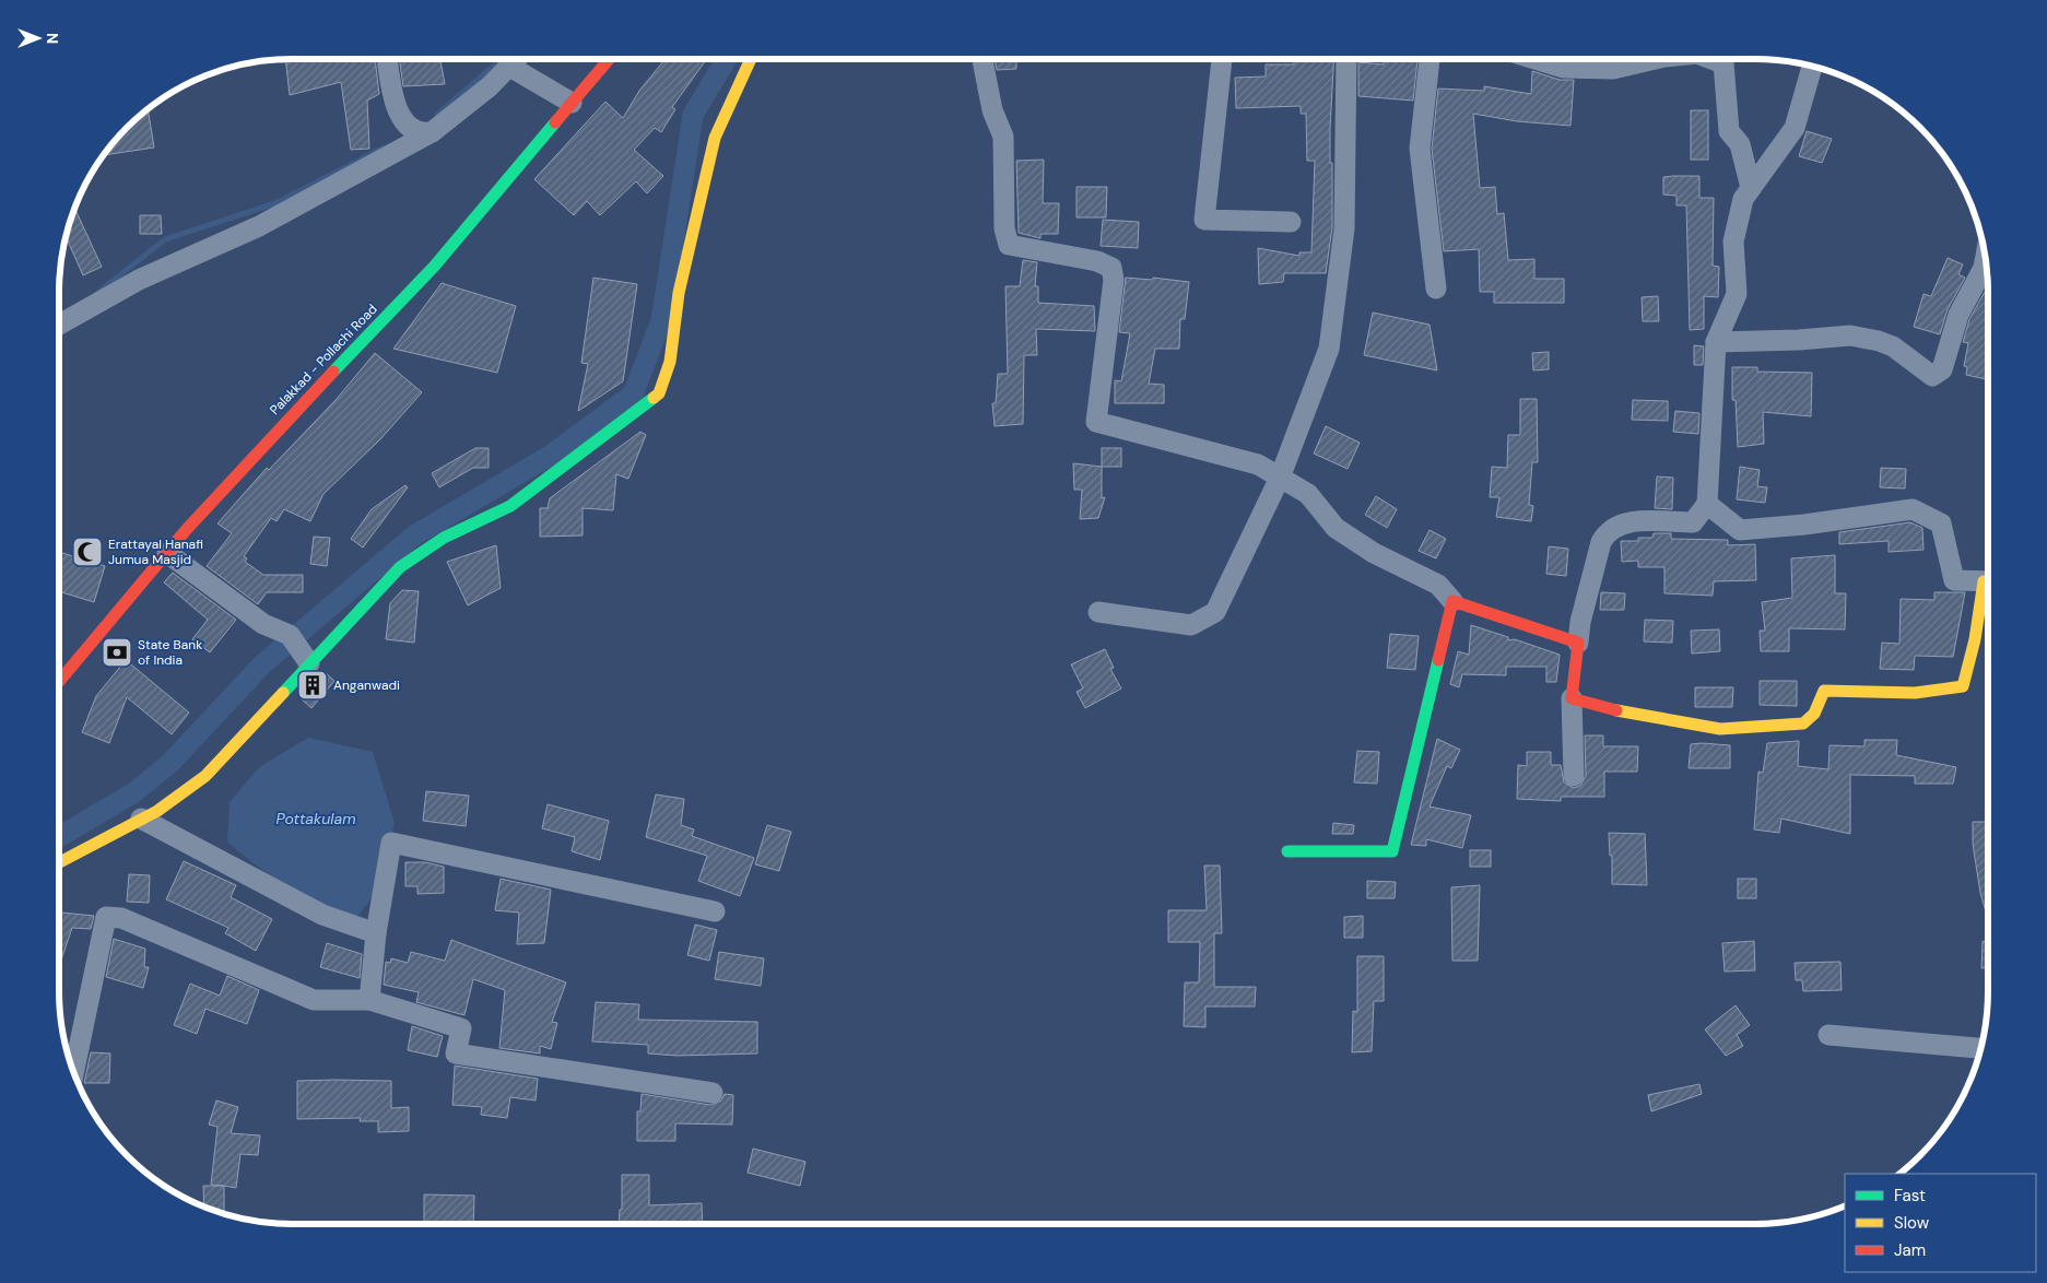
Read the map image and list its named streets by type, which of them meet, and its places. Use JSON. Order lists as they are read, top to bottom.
{
  "streets": {
    "street": ["Palakkad - Pollachi Road"]
  },
  "water": ["Pottakulam"],
  "places": {
    "mosque": ["Erattayal Hanafi Jumua Masjid"],
    "bank": ["State Bank of India"],
    "building": ["Anganwadi"]
  },
  "legend": ["Fast", "Slow", "Jam"],
  "north": "right"
}
